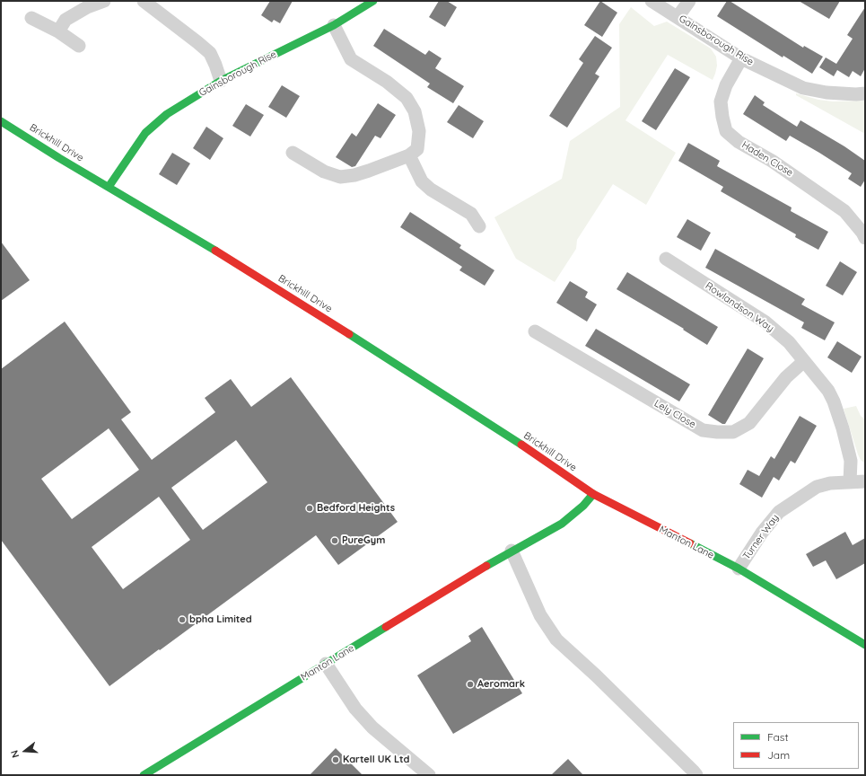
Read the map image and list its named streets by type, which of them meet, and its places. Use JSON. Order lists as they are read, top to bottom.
{
  "streets": {
    "street": [
      "Gainsborough Rise",
      "Brickhill Drive",
      "Haden Close",
      "Rowlandson Way",
      "Lely Close",
      "Turner Way",
      "Manton Lane"
    ]
  },
  "crossings": [
    ["Gainsborough Rise", "Brickhill Drive"],
    ["Gainsborough Rise", "Haden Close"],
    ["Brickhill Drive", "Manton Lane"],
    ["Rowlandson Way", "Lely Close"],
    ["Rowlandson Way", "Turner Way"],
    ["Turner Way", "Manton Lane"]
  ],
  "places": [
    "Bedford Heights",
    "PureGym",
    "bpha Limited",
    "Aeromark",
    "Kartell UK Ltd"
  ],
  "legend": ["Fast", "Jam"],
  "north": "left"
}
